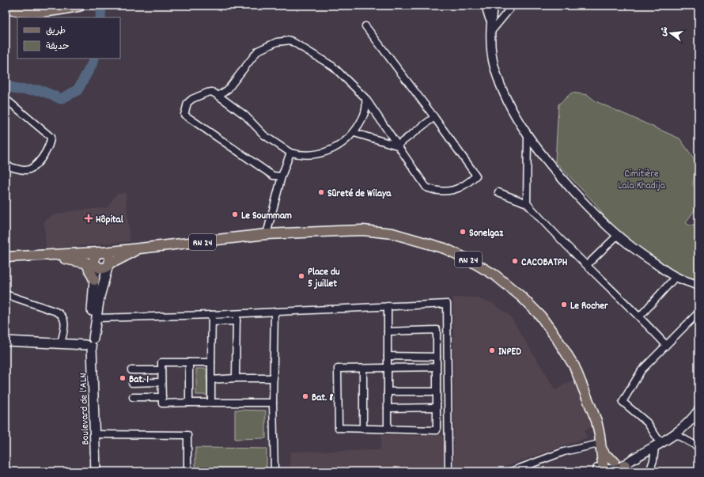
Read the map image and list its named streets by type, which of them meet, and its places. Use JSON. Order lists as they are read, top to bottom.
{
  "streets": {
    "main road": ["RN 24", "Boulevard de l'ALN"]
  },
  "parks": ["Cimitière Lala Khadija"],
  "places": {
    "other": [
      "Sûreté de Wilaya",
      "Le Soummam",
      "Sonelgaz",
      "CACOBATPH",
      "Place du 5 juillet",
      "Le Rocher",
      "INPED",
      "Bat. 1",
      "Bat. 8"
    ],
    "health": ["Hôpital"]
  },
  "legend": ["طريق", "حديقة"],
  "north": "left"
}
